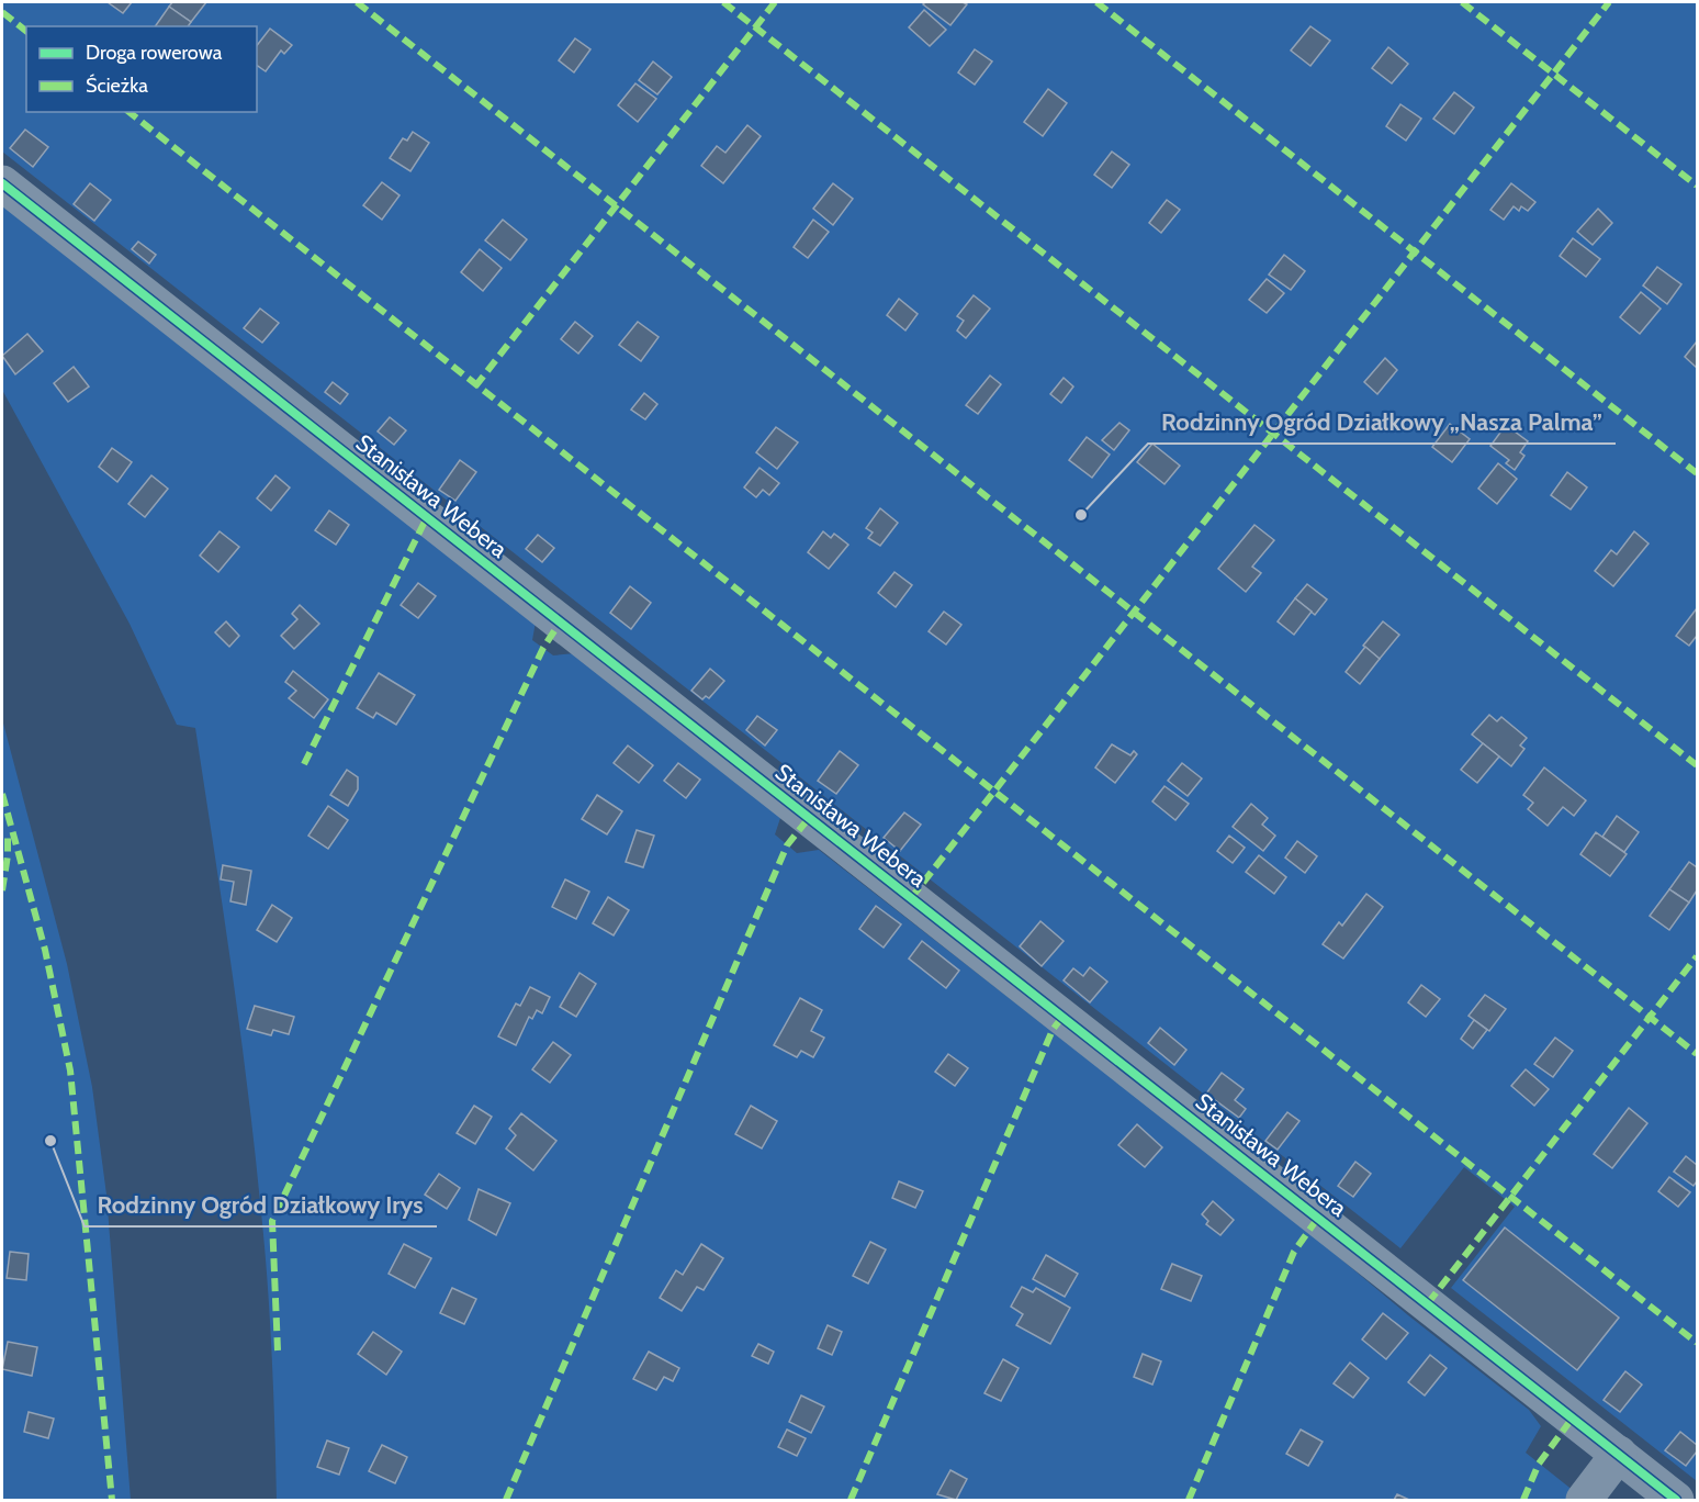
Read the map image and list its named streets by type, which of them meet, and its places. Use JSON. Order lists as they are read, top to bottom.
{
  "streets": {
    "street": ["Stanisława Webera"]
  },
  "places": ["Rodzinny Ogród Działkowy „Nasza Palma”", "Rodzinny Ogród Działkowy Irys"],
  "legend": ["Droga rowerowa", "Ścieżka"]
}
